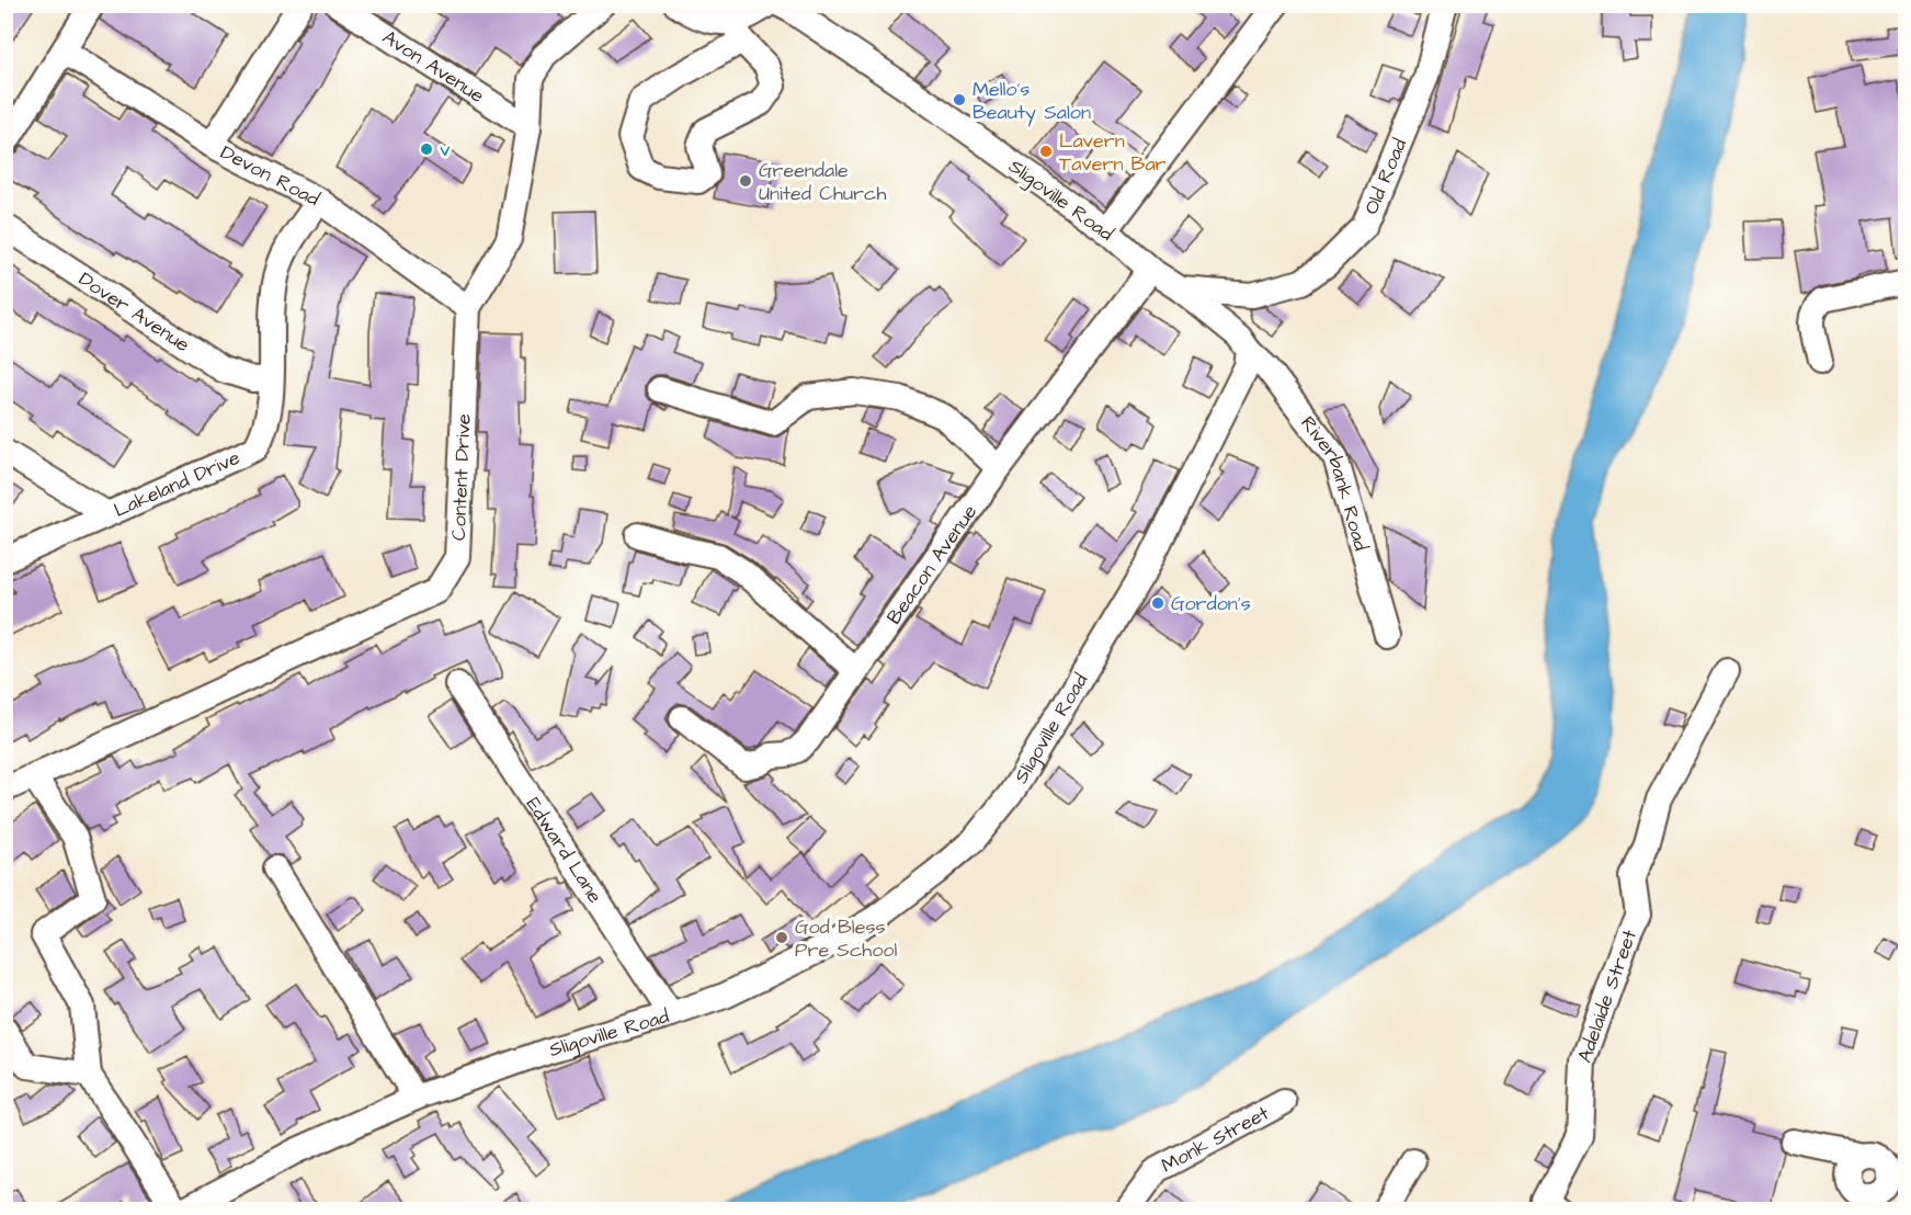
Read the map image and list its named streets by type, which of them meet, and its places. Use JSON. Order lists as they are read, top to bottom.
{
  "streets": {
    "street": [
      "Avon Avenue",
      "Devon Road",
      "Old Road",
      "Sligoville Road",
      "Dover Avenue",
      "Content Drive",
      "Lakeland Drive",
      "Riverbank Road",
      "Beacon Avenue",
      "Edward Lane",
      "Adelaide Street",
      "Monk Street"
    ]
  },
  "crossings": [
    ["Avon Avenue", "Content Drive"],
    ["Devon Road", "Content Drive"],
    ["Devon Road", "Lakeland Drive"],
    ["Old Road", "Sligoville Road"],
    ["Sligoville Road", "Riverbank Road"],
    ["Sligoville Road", "Beacon Avenue"],
    ["Sligoville Road", "Edward Lane"],
    ["Dover Avenue", "Lakeland Drive"]
  ],
  "places": [
    "Mello's Beauty Salon",
    "v",
    "Lavern Tavern Bar",
    "Greendale United Church",
    "Gordon's",
    "God Bless Pre School"
  ]
}
